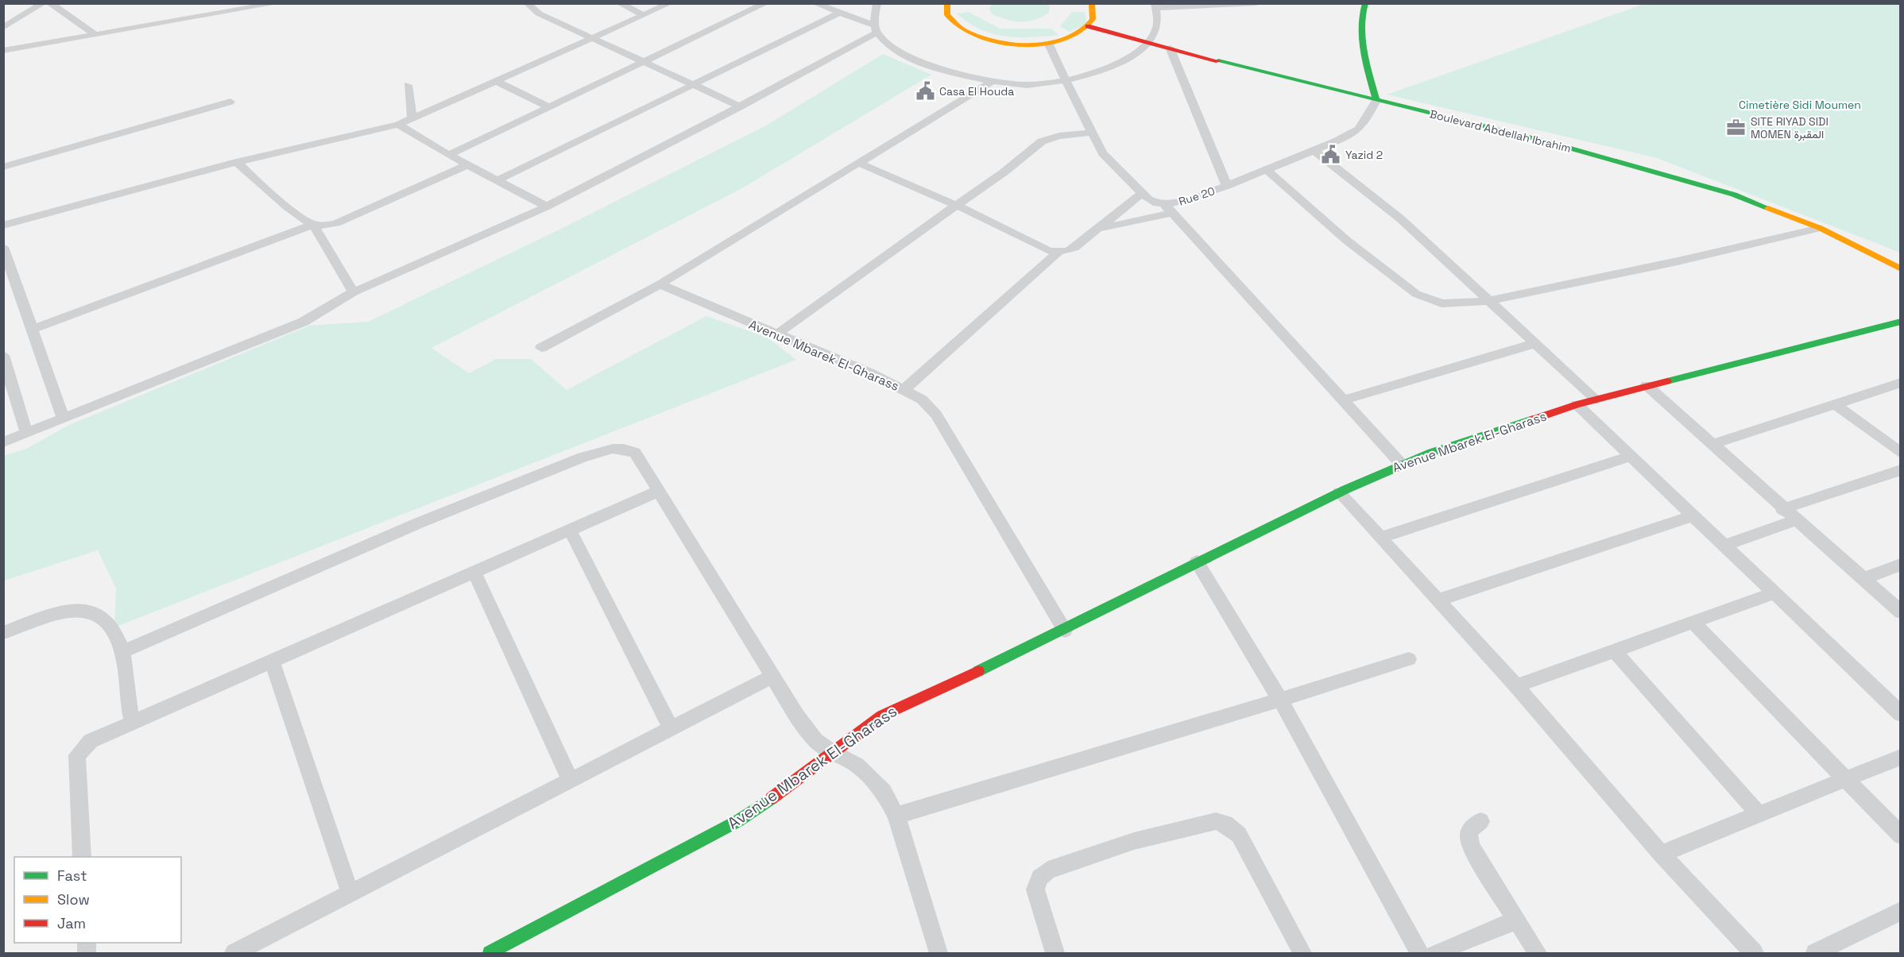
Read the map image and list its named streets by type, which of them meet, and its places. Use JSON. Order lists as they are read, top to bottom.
{
  "streets": {
    "street": ["Boulevard Abdellah Ibrahim", "Rue 20", "Avenue Mbarek El-Gharass"]
  },
  "crossings": [
    ["Boulevard Abdellah Ibrahim", "Rue 20"]
  ],
  "parks": ["Cimetière Sidi Moumen"],
  "places": {
    "public building": ["Casa El Houda", "Yazid 2"],
    "office": ["SITE RIYAD SIDI MOMEN المقبرة"]
  },
  "legend": ["Fast", "Slow", "Jam"]
}
